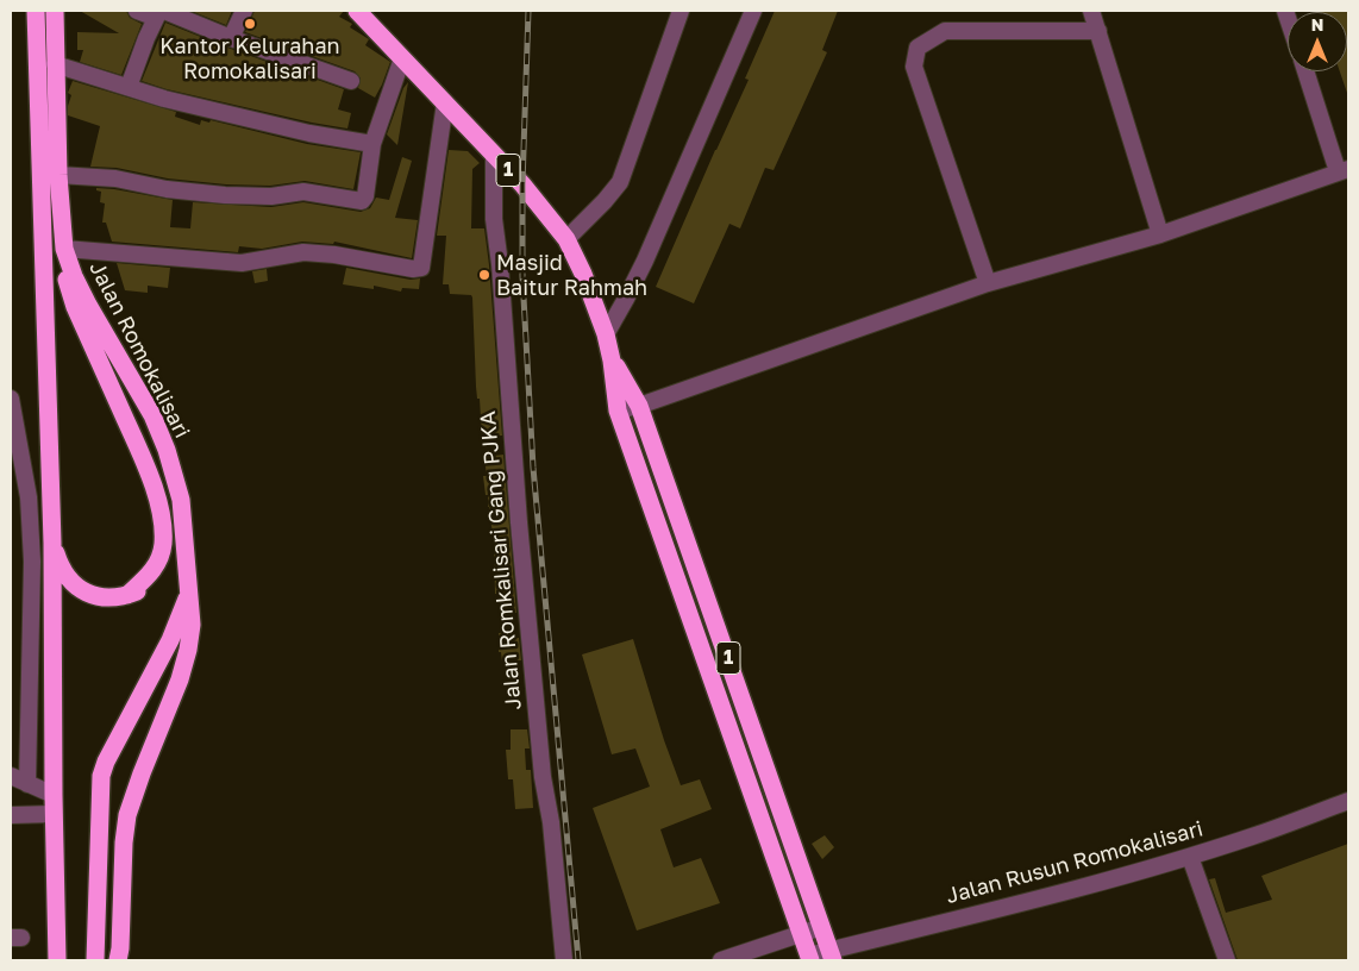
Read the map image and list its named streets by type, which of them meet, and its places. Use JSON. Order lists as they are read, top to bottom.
{
  "streets": {
    "highway": ["1", "Jalan Romokalisari"],
    "street": ["Jalan Romkalisari Gang PJKA", "Jalan Rusun Romokalisari"]
  },
  "crossings": [
    ["1", "Jalan Romkalisari Gang PJKA"],
    ["1", "Jalan Rusun Romokalisari"]
  ],
  "places": ["Kantor Kelurahan Romokalisari", "Masjid Baitur Rahmah"],
  "north": "top"
}
